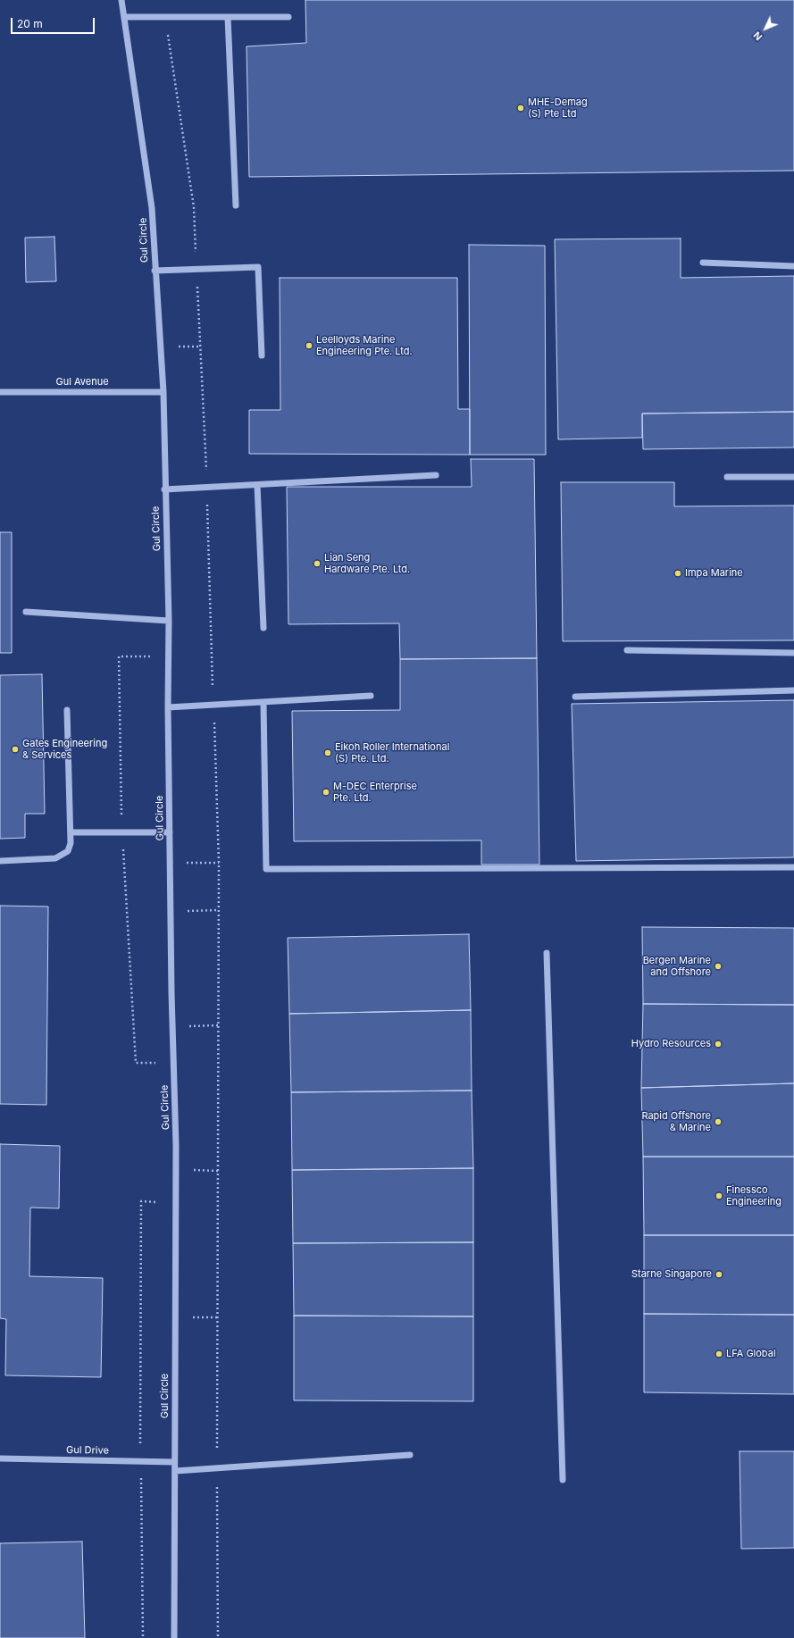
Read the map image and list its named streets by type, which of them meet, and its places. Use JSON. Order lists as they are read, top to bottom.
{
  "streets": {
    "street": ["Gul Circle", "Gul Avenue", "Gul Drive"]
  },
  "crossings": [
    ["Gul Circle", "Gul Avenue"],
    ["Gul Circle", "Gul Drive"]
  ],
  "places": [
    "MHE-Demag (S) Pte Ltd",
    "Leelloyds Marine Engineering Pte. Ltd.",
    "Lian Seng Hardware Pte. Ltd.",
    "Impa Marine",
    "Gates Engineering & Services",
    "Eikoh Roller International (S) Pte. Ltd.",
    "M-DEC Enterprise Pte. Ltd.",
    "Bergen Marine and Offshore",
    "Hydro Resources",
    "Rapid Offshore & Marine",
    "Finessco Engineering",
    "Starne Singapore",
    "LFA Global"
  ],
  "scale_bar": "20 m",
  "north": "bottom left"
}
